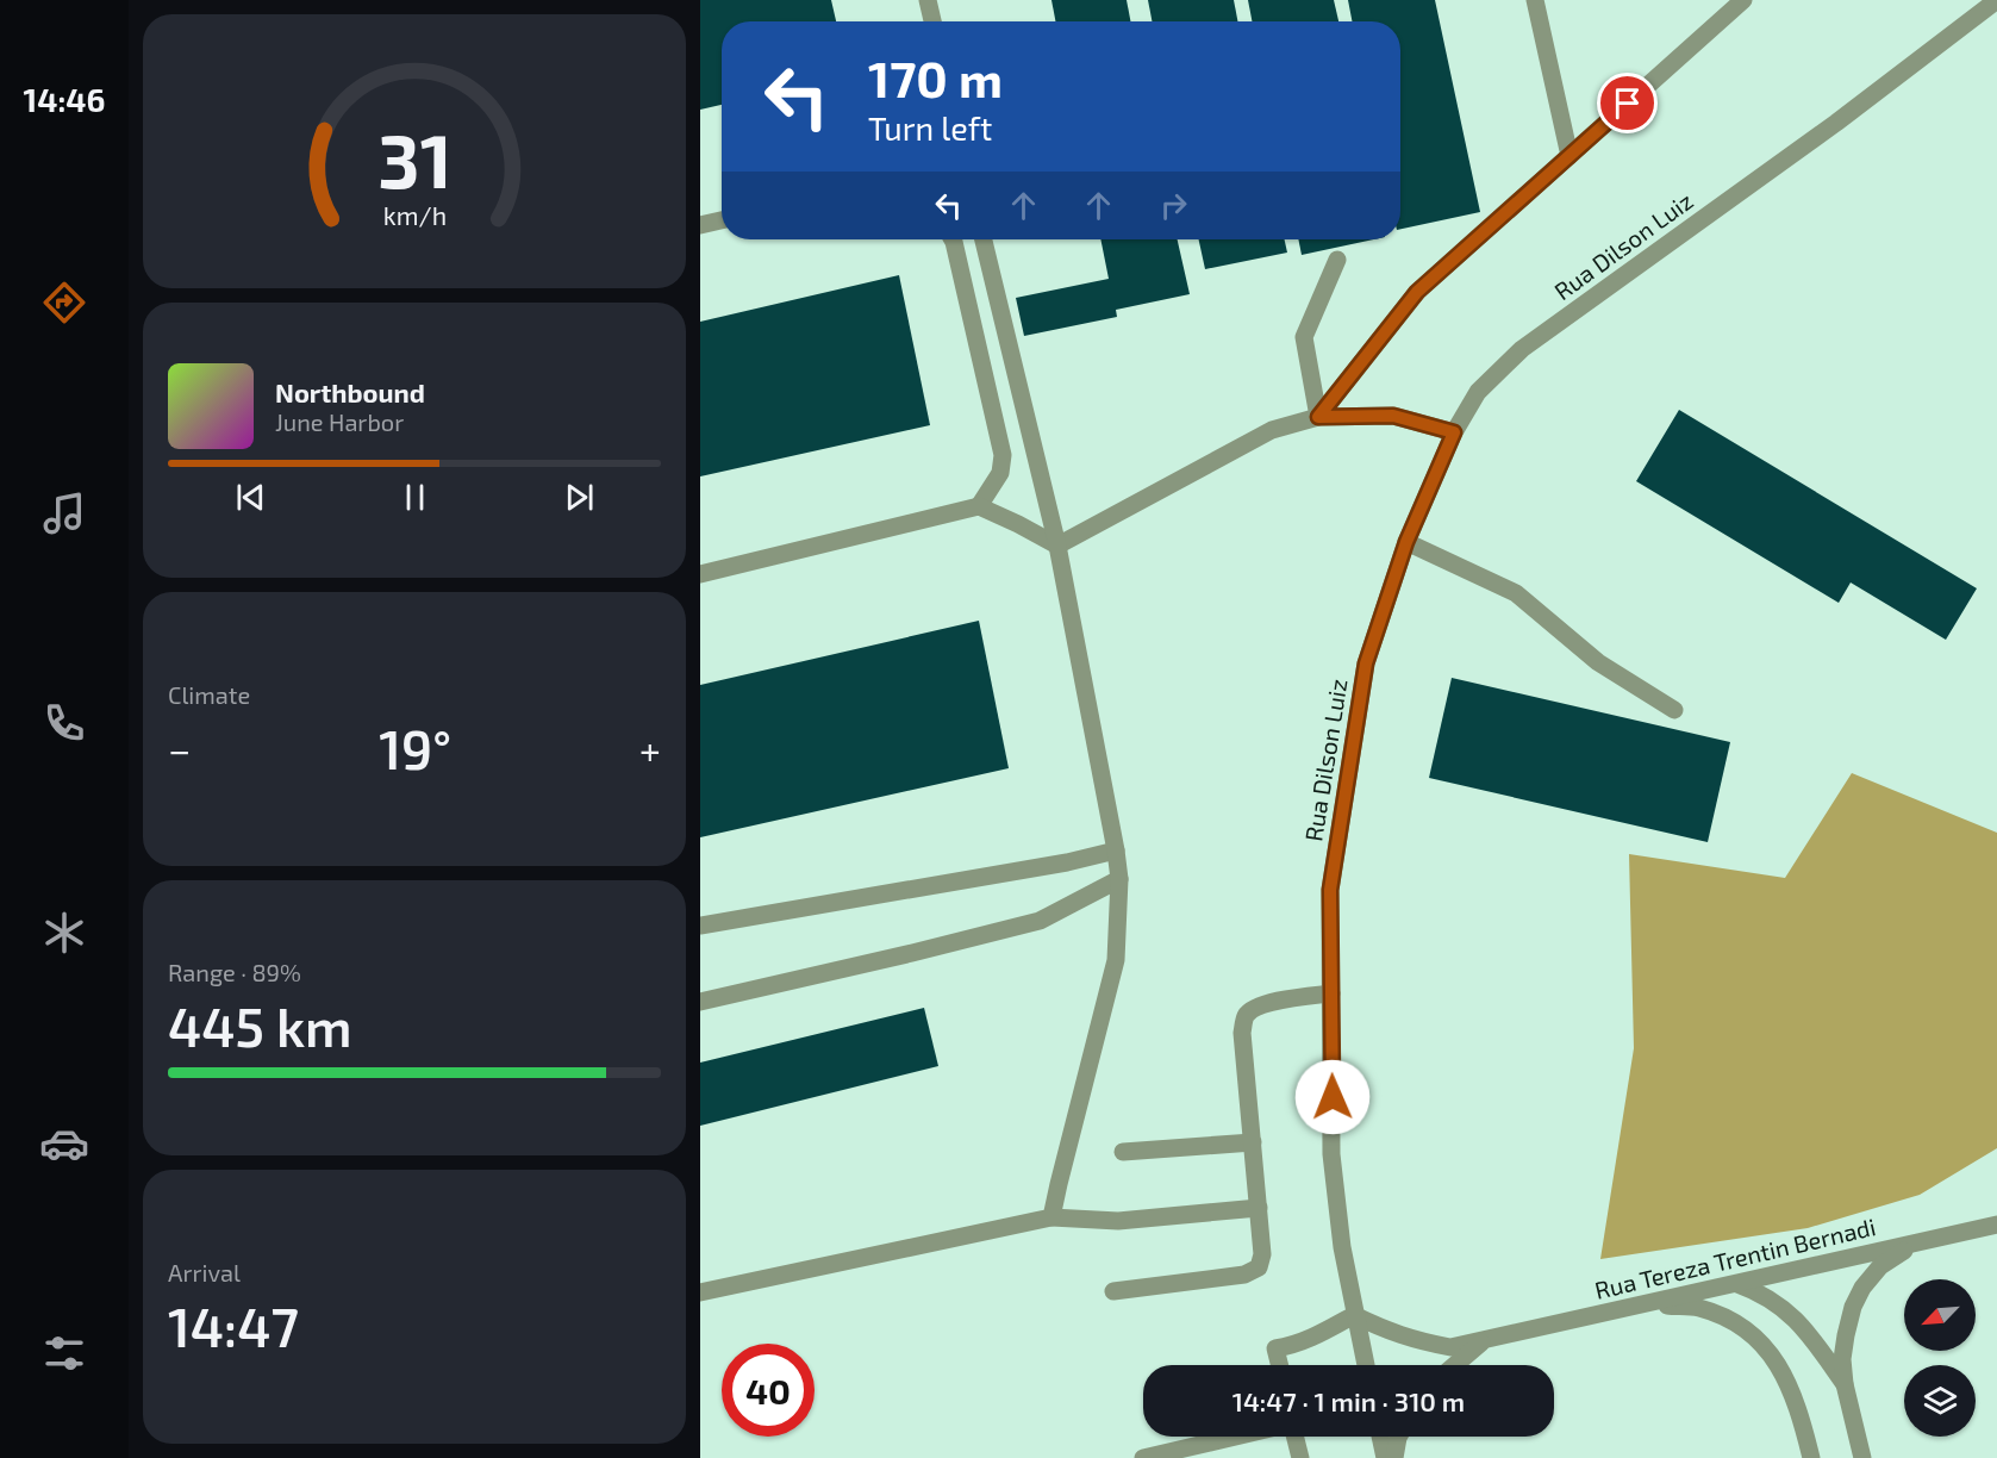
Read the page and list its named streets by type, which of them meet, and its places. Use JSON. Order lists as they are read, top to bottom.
{
  "streets": {
    "street": ["Rua Dilson Luiz", "Rua Tereza Trentin Bernadi"]
  },
  "crossings": [
    ["Rua Dilson Luiz", "Rua Tereza Trentin Bernadi"]
  ],
  "north": "bottom left",
  "page": {
    "tabs": "14:46",
    "turn": ["170 m", "Turn left"],
    "song": ["Northbound", "June Harbor"],
    "tile": [
      "Climate",
      ["Range · 89%", "445 km"],
      ["Arrival", "14:47"]
    ],
    "heat": ["−", "19°", "+"],
    "limit": "40",
    "trip": "14:47 · 1 min · 310 m",
    "gauge": ["31", "km/h"]
  }
}
